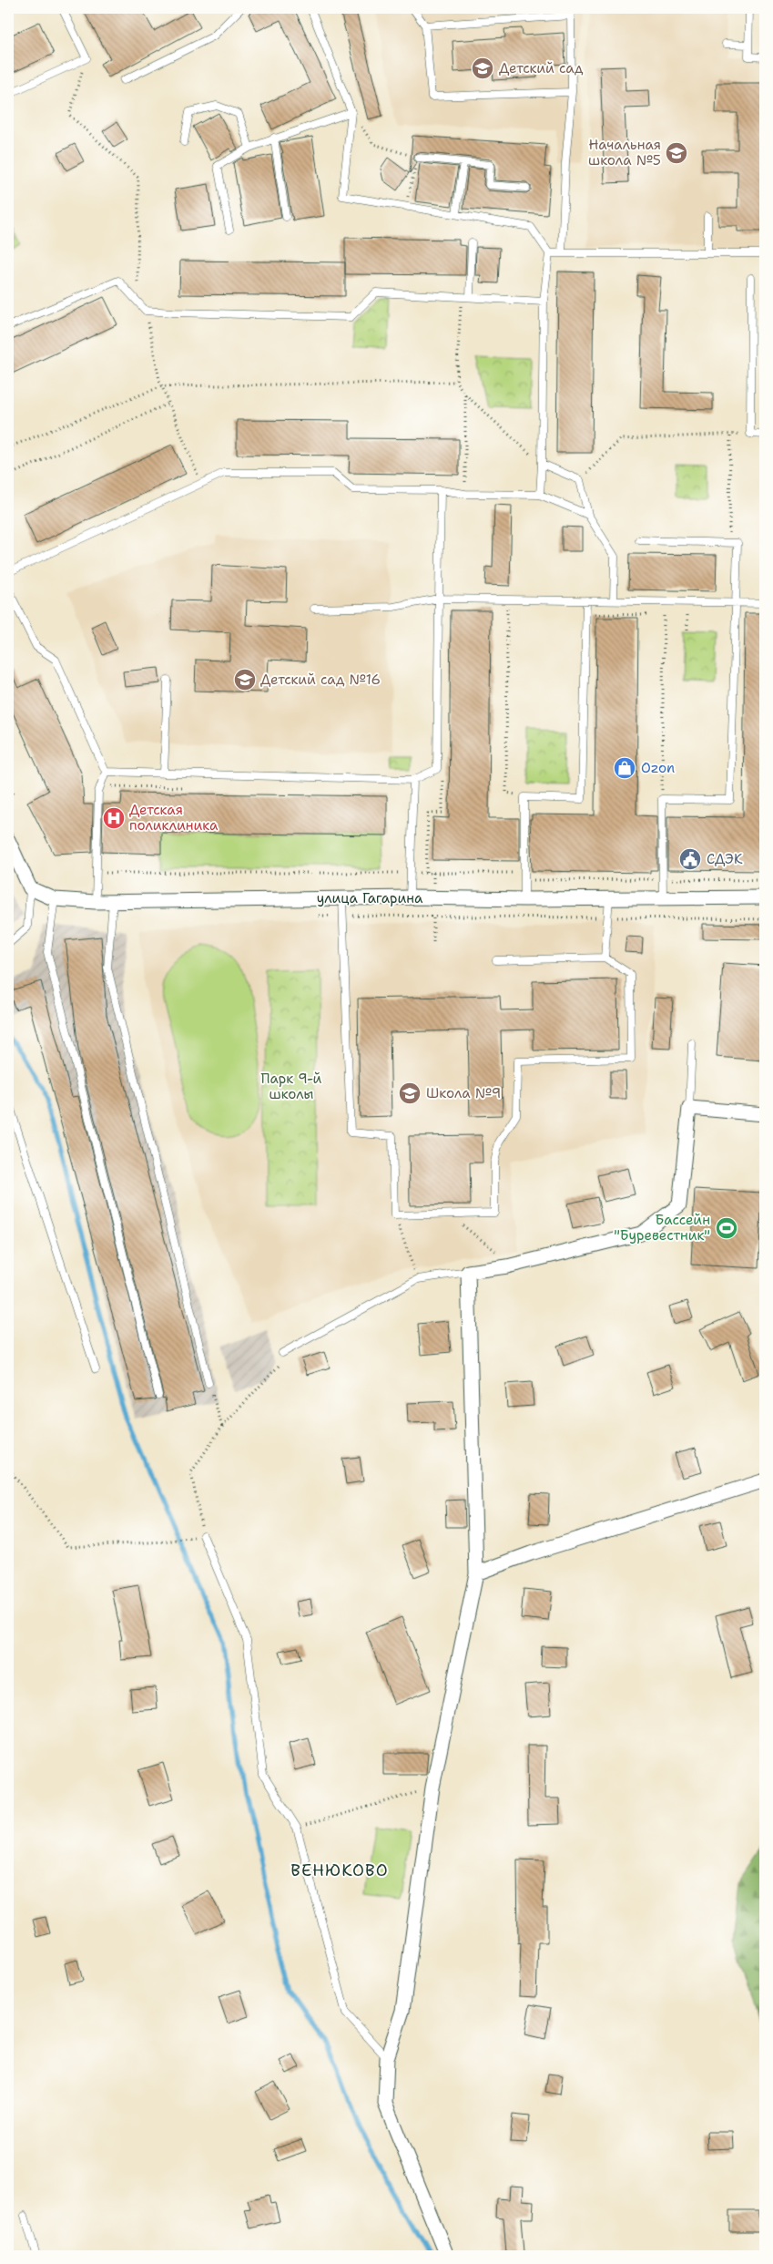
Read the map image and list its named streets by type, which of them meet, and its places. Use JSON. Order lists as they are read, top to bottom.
{
  "streets": {
    "street": ["улица Гагарина"]
  },
  "districts": ["ВЕНЮКОВО"],
  "parks": ["Парк 9-й школы"],
  "places": {
    "school or university": [
      "Детский сад",
      "Начальная школа №5",
      "Детский сад №16",
      "Школа №9"
    ],
    "shop": ["Ozon"],
    "hospital": ["Детская поликлиника"],
    "public building": ["СДЭК"],
    "sports": ["Бассейн \"Буревестник\""]
  }
}
